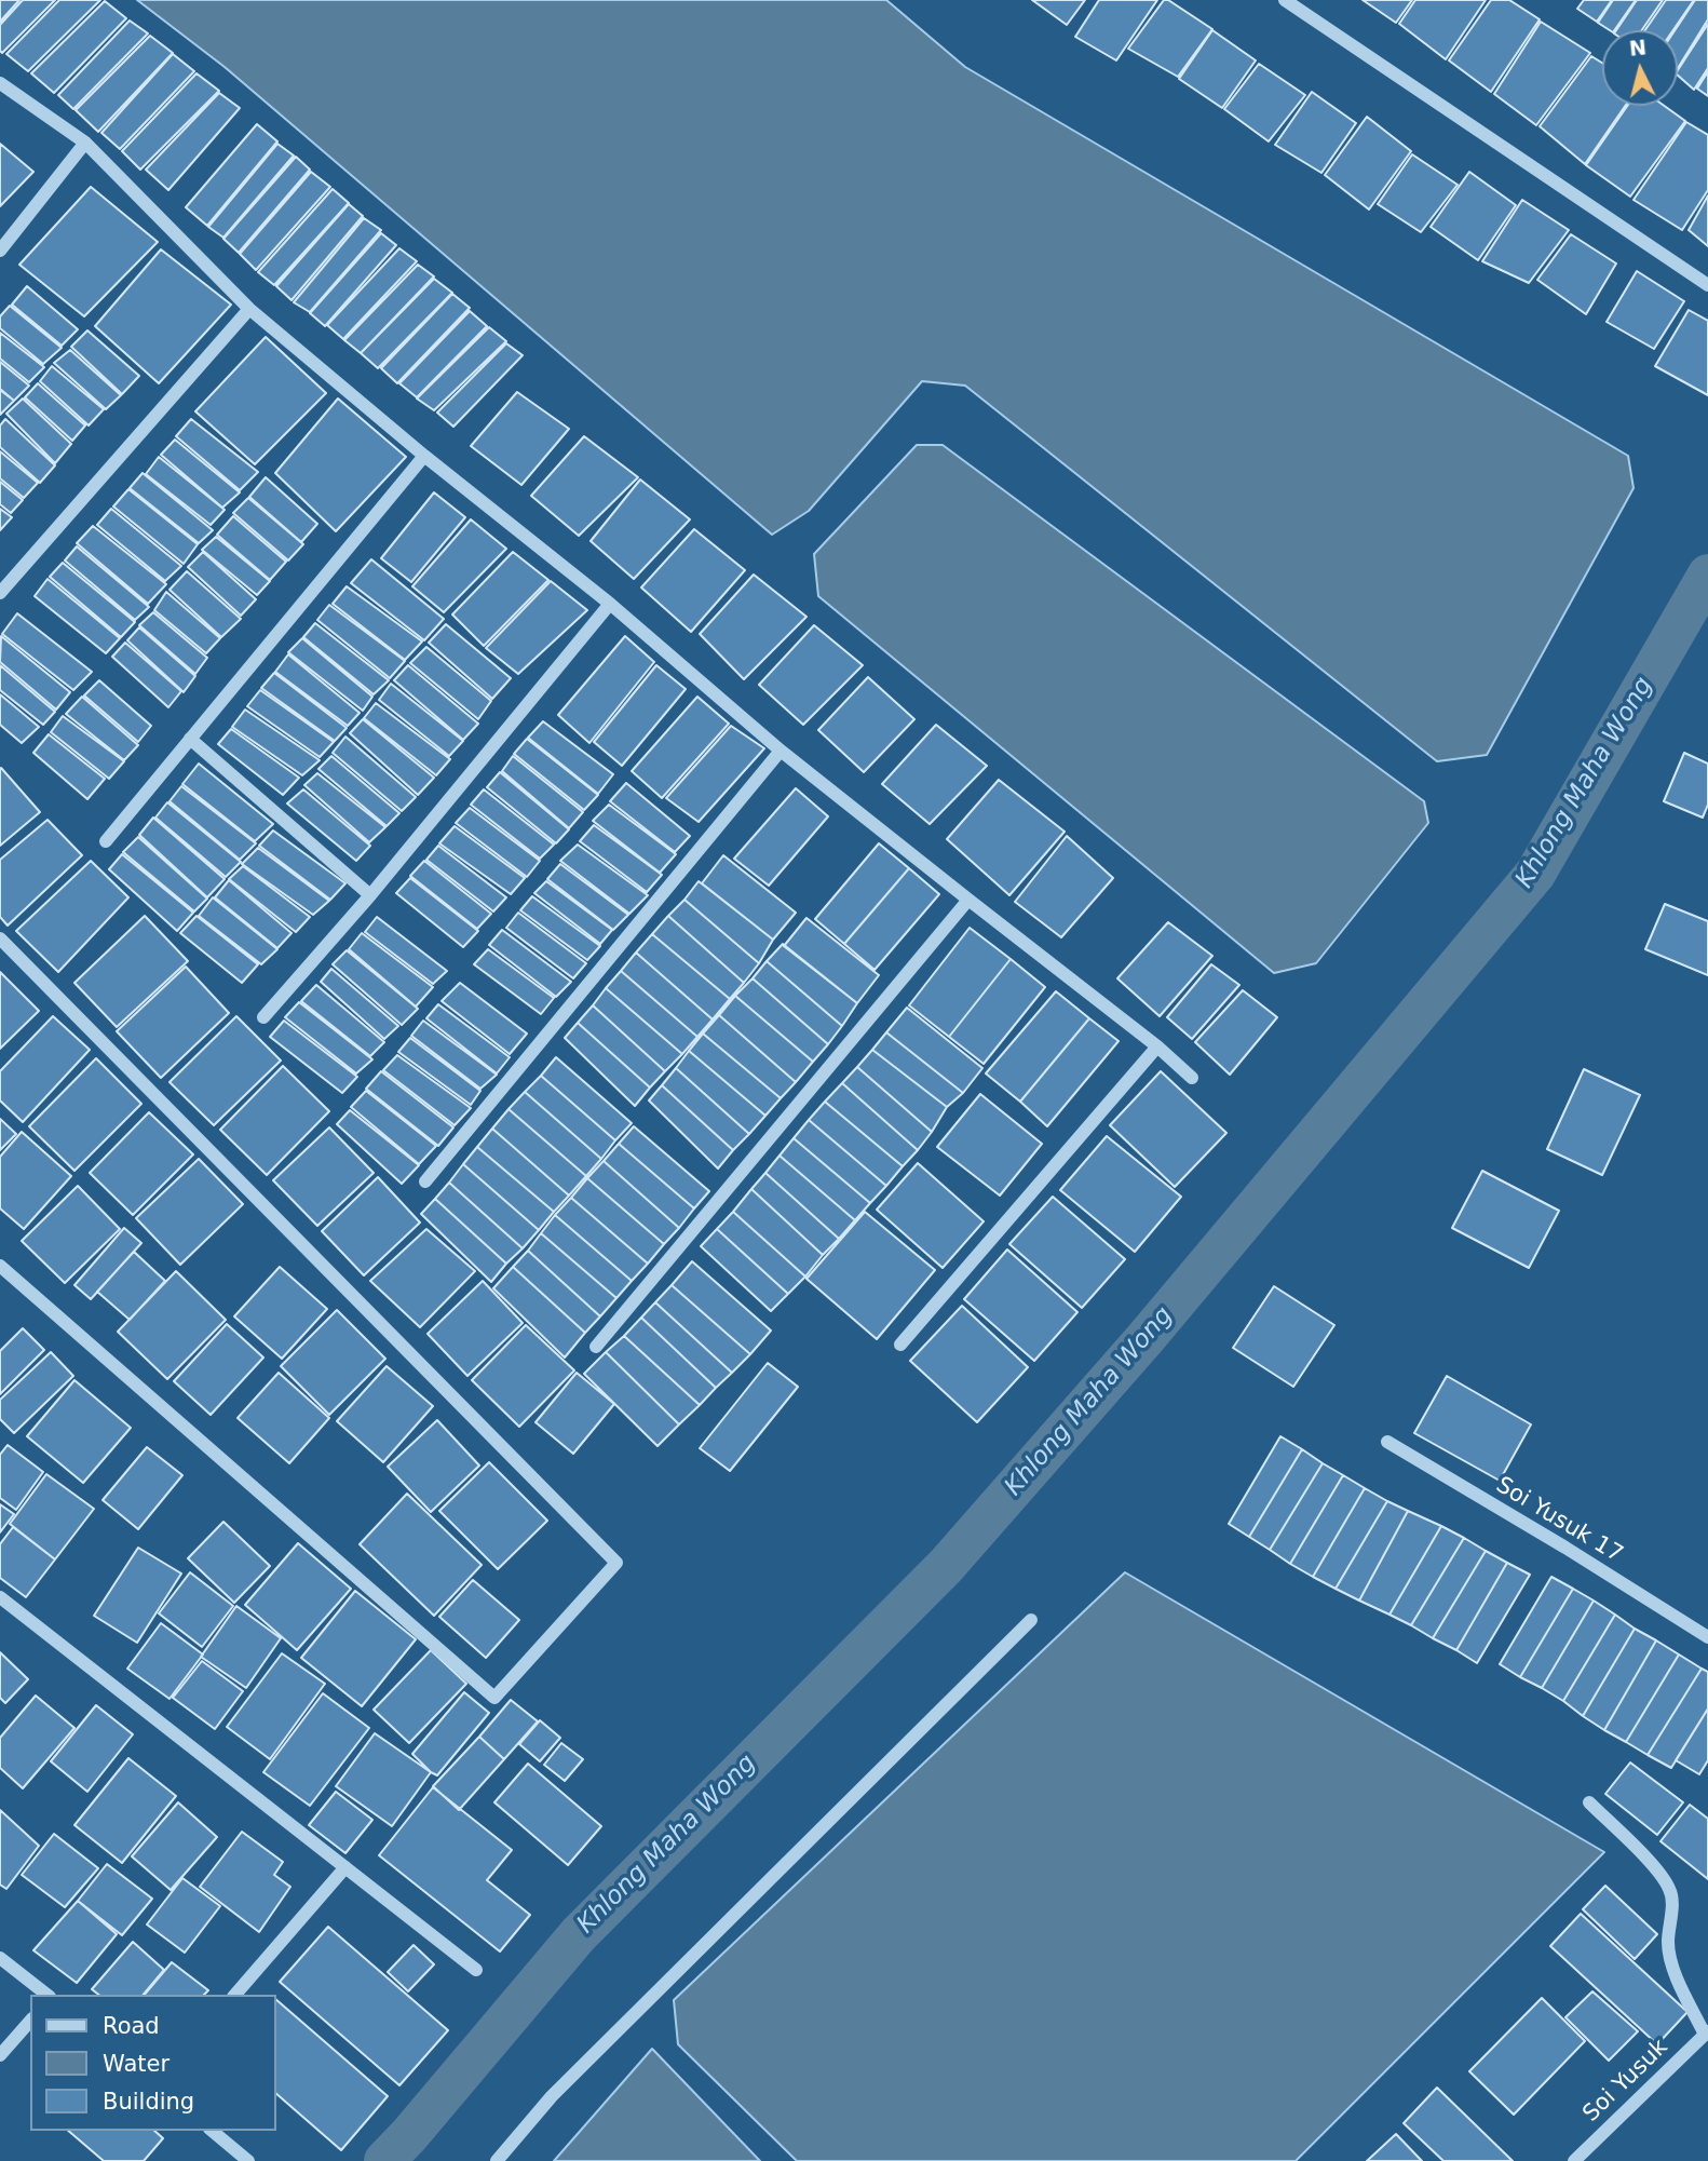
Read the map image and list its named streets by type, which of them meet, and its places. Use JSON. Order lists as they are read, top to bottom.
{
  "streets": {
    "street": ["Soi Yusuk 17", "Soi Yusuk"]
  },
  "water": ["Khlong Maha Wong"],
  "legend": ["Road", "Water", "Building"],
  "north": "top"
}
